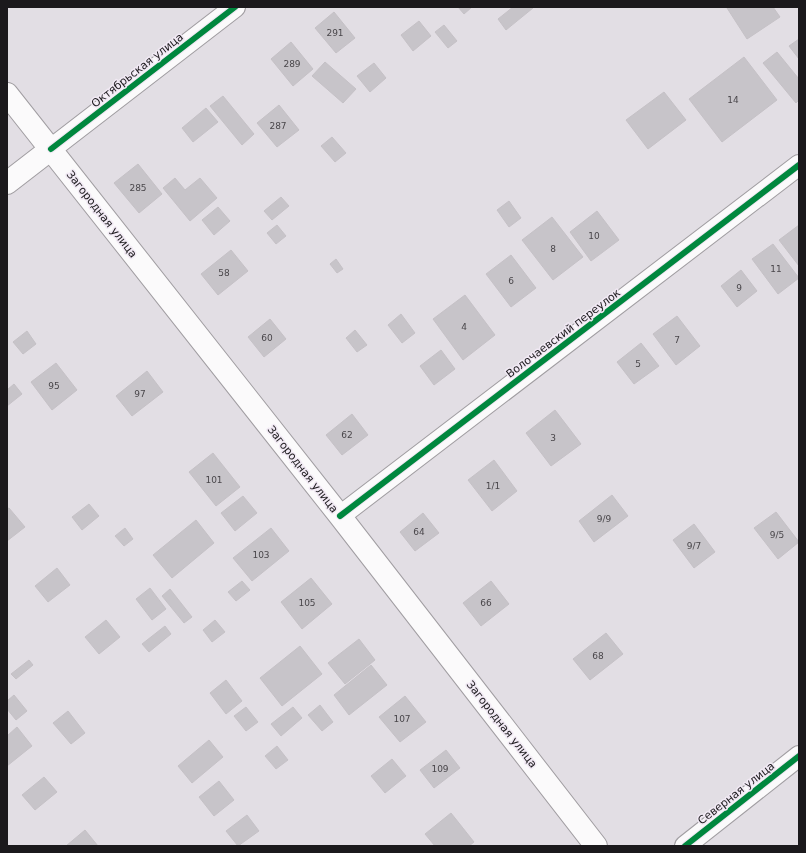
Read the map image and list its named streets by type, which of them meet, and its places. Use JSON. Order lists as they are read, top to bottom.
{
  "streets": {
    "main road": ["Октябрьская улица", "Загородная улица"],
    "street": ["Волочаевский переулок", "Северная улица"]
  },
  "crossings": [
    ["Октябрьская улица", "Загородная улица"],
    ["Загородная улица", "Волочаевский переулок"]
  ],
  "house_numbers": [
    "291",
    "289",
    "14",
    "287",
    "285",
    "10",
    "8",
    "11",
    "58",
    "6",
    "9",
    "4",
    "60",
    "7",
    "5",
    "95",
    "97",
    "62",
    "3",
    "101",
    "1/1",
    "9/9",
    "64",
    "9/5",
    "9/7",
    "103",
    "105",
    "66",
    "68",
    "107",
    "109"
  ]
}
